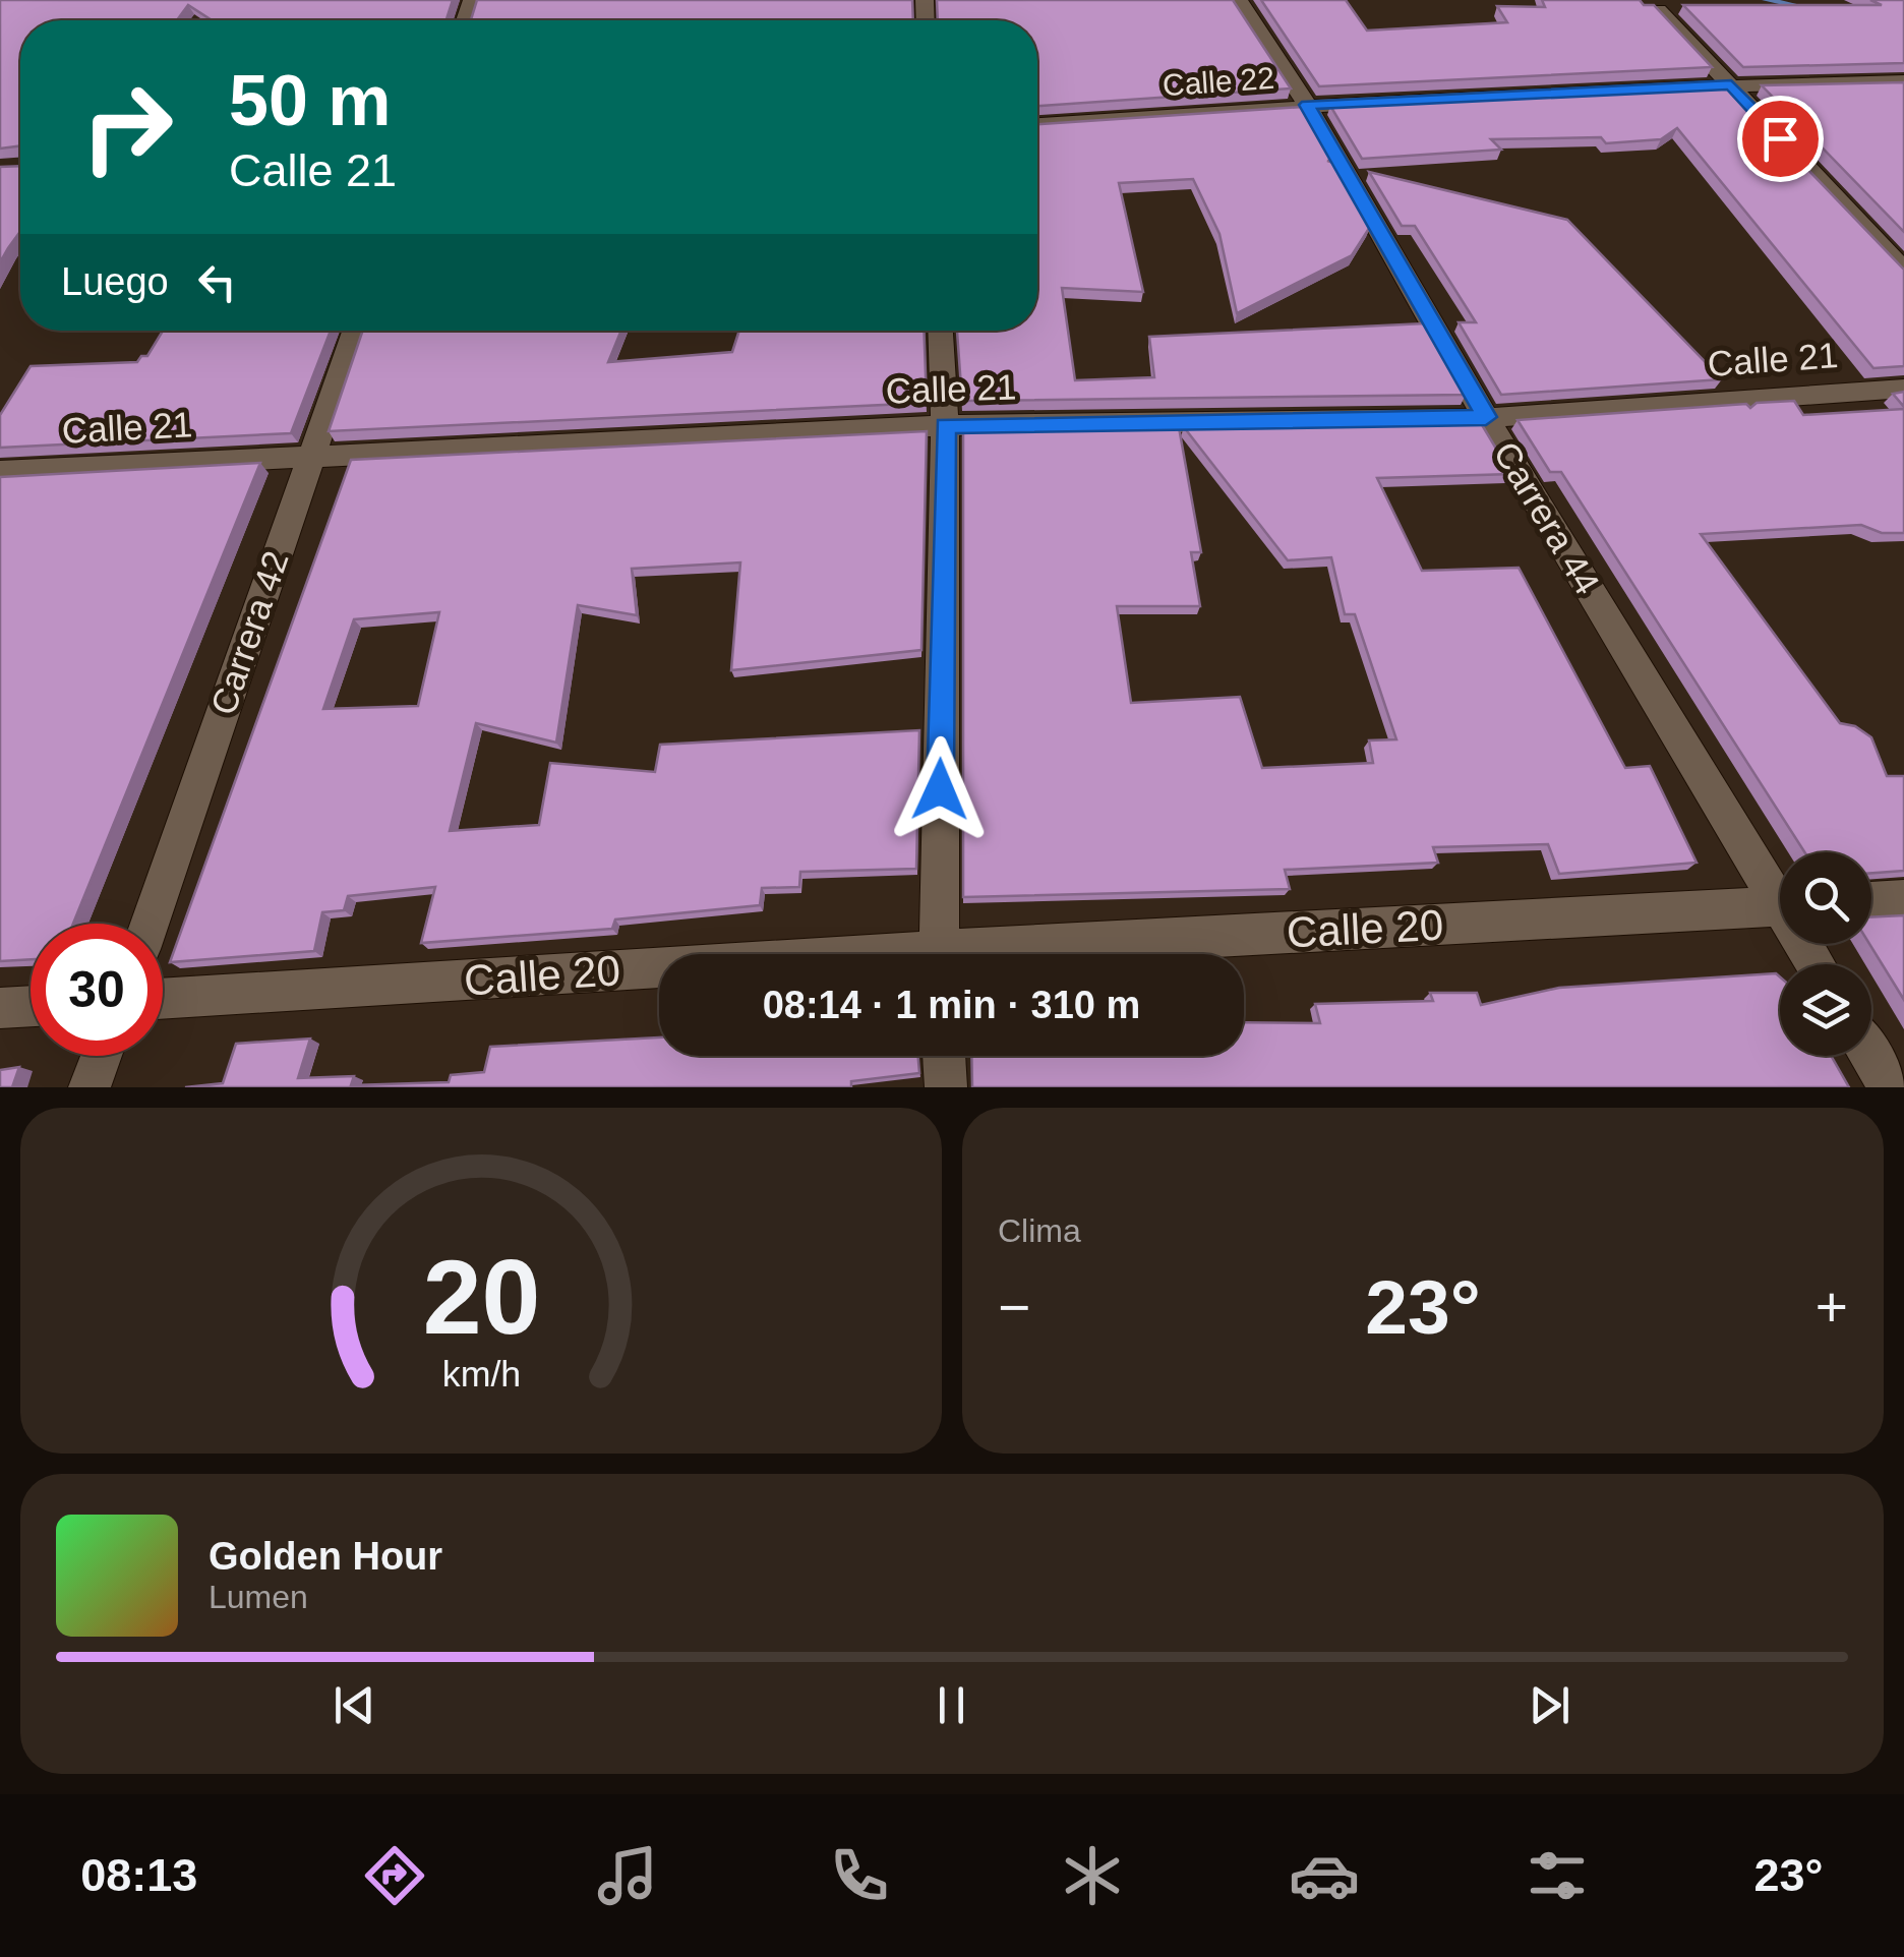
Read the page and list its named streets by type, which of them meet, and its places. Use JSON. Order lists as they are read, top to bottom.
{
  "streets": {
    "street": [
      "Calle 22",
      "Calle 21",
      "Carrera 44",
      "Carrera 42",
      "Calle 20"
    ]
  },
  "crossings": [
    ["Calle 22", "Carrera 44"],
    ["Calle 21", "Carrera 44"],
    ["Calle 21", "Carrera 42"]
  ],
  "page": {
    "turn": ["50 m", "Calle 21"],
    "then": "Luego",
    "limit": "30",
    "trip": "08:14 · 1 min · 310 m",
    "tile": "Clima",
    "heat": ["−", "23°", "+"],
    "song": ["Golden Hour", "Lumen"],
    "tabs": ["08:13", "23°"],
    "gauge": ["20", "km/h"]
  }
}
